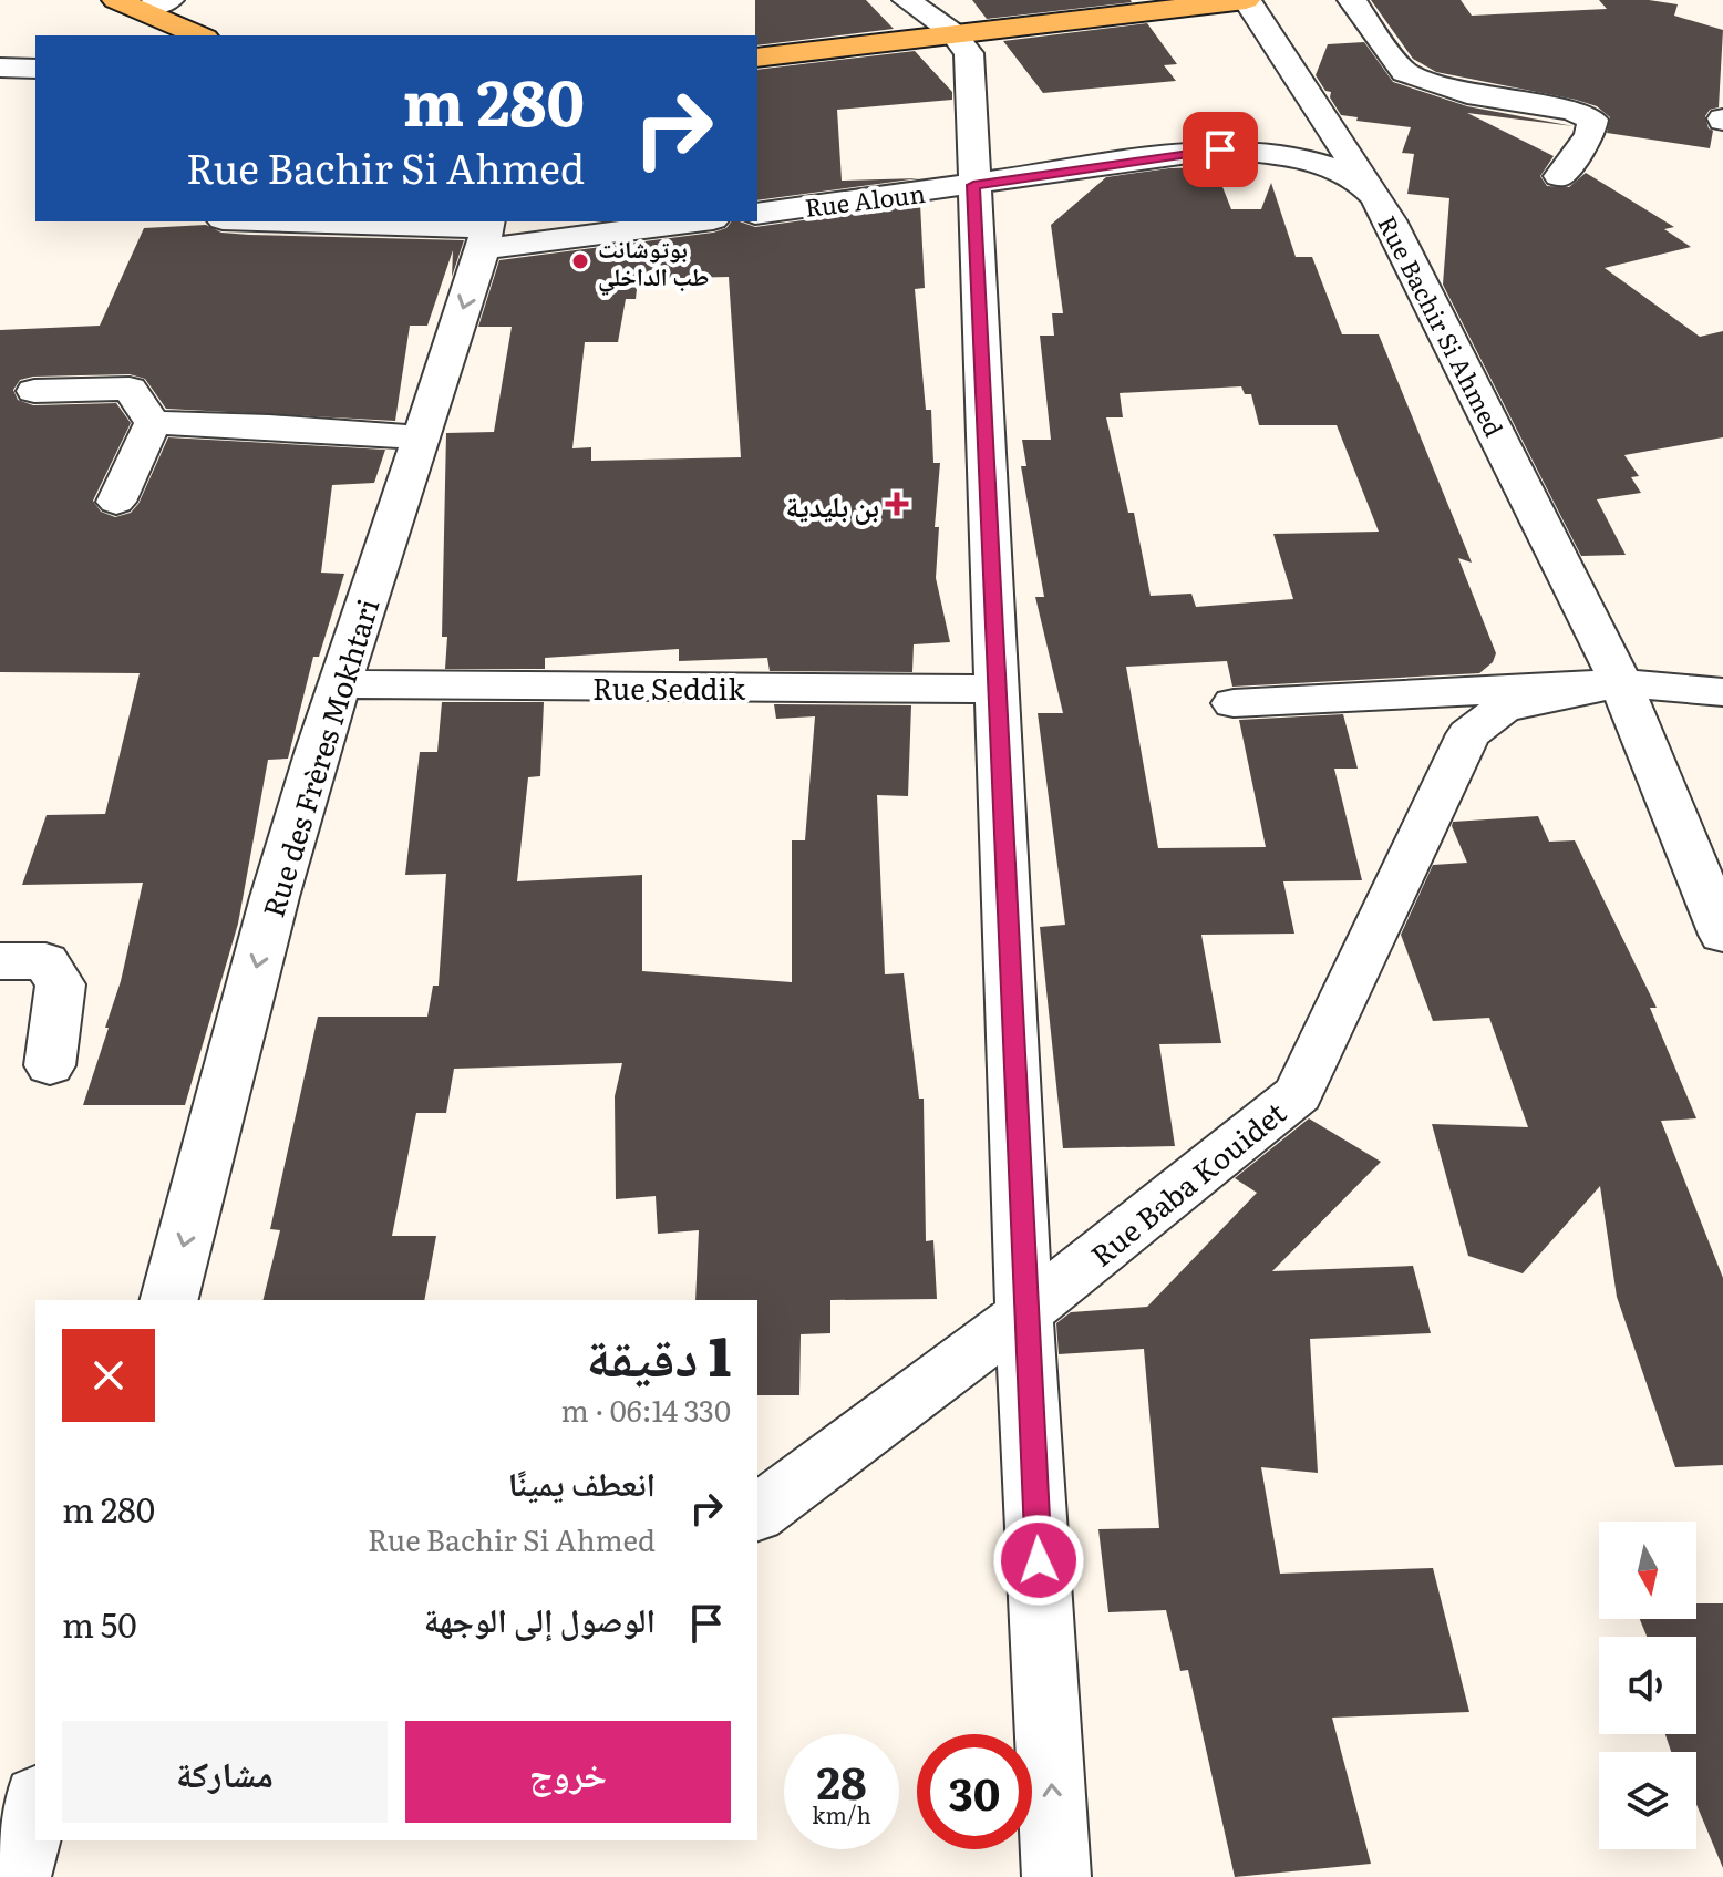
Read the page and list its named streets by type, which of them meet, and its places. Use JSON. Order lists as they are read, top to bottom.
{
  "streets": {
    "street": [
      "Rue Aloun",
      "Rue Bachir Si Ahmed",
      "Rue Seddik",
      "Rue des Frères Mokhtari",
      "Rue Baba Kouidet"
    ]
  },
  "crossings": [
    ["Rue Aloun", "Rue Bachir Si Ahmed"],
    ["Rue Bachir Si Ahmed", "Rue Baba Kouidet"],
    ["Rue Seddik", "Rue des Frères Mokhtari"]
  ],
  "one_way": ["Rue des Frères Mokhtari"],
  "places": {
    "other": ["بوتوشانت طب الداخلي"],
    "health": ["بن بليدية"]
  },
  "north": "bottom",
  "page": {
    "turn": ["280 m", "Rue Bachir Si Ahmed"],
    "heading": ["1 دقيقة", "330 m · 06:14"],
    "list": [
      {
        "name": "انعطف يمينًا",
        "note": "Rue Bachir Si Ahmed",
        "value": "280 m"
      },
      {
        "name": "الوصول إلى الوجهة",
        "value": "50 m"
      }
    ],
    "buttons": ["خروج", "مشاركة"],
    "speed": "28 km/h",
    "limit": "30"
  }
}
